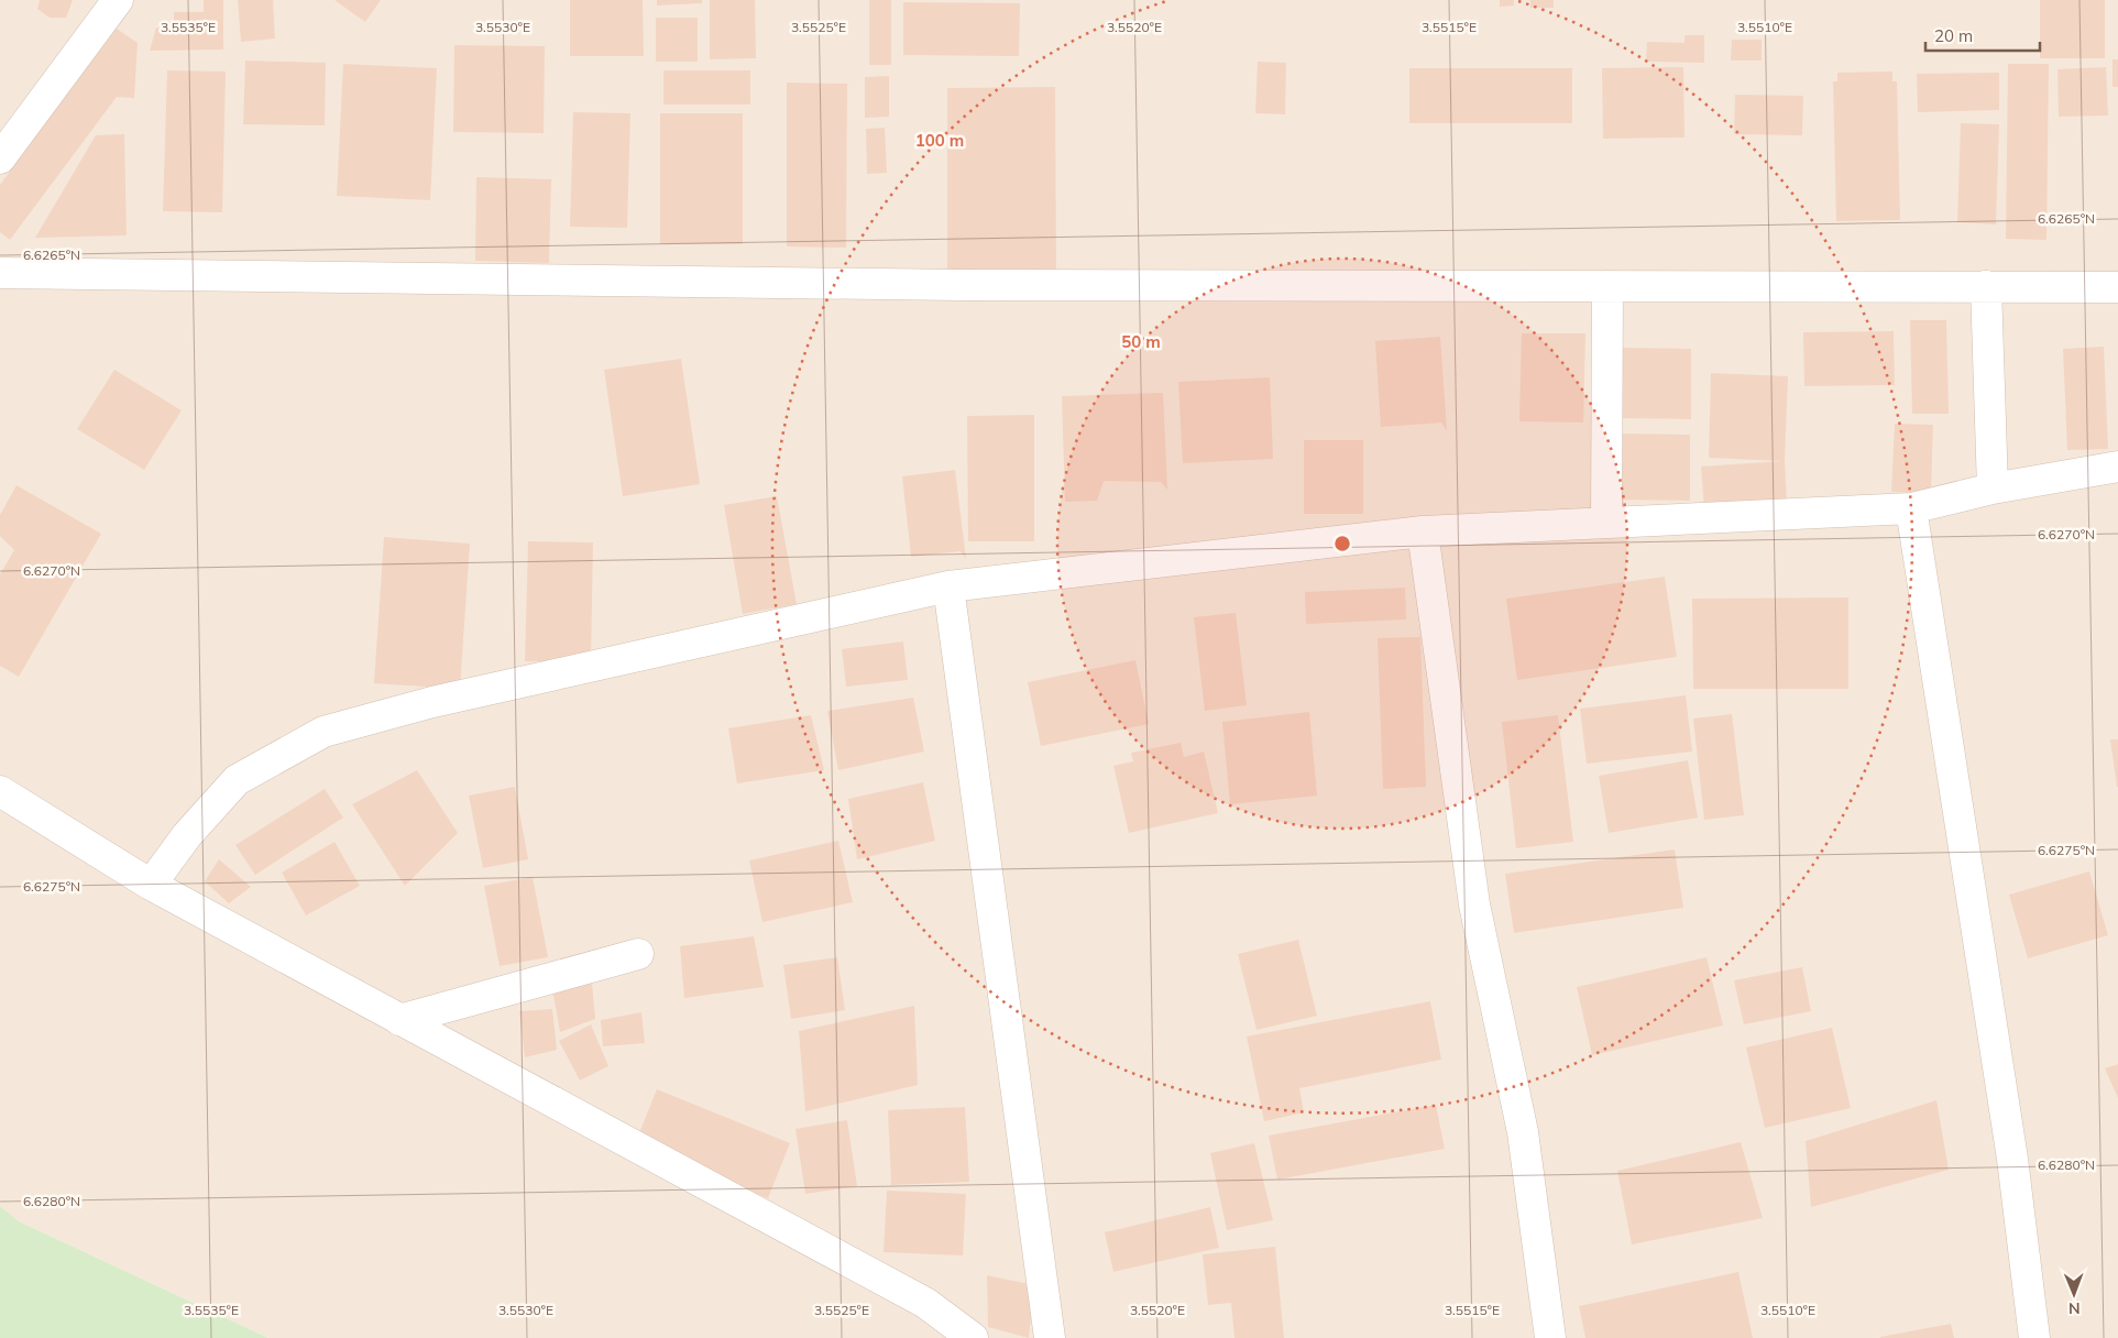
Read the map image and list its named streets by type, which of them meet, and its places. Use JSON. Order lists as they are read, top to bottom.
{
  "scale_bar": "20 m",
  "north": "bottom",
  "coordinates": [
    "3.5535°E",
    "3.5530°E",
    "3.5525°E",
    "3.5520°E",
    "3.5515°E",
    "3.5510°E",
    "6.6265°N",
    "6.6270°N",
    "6.6275°N",
    "6.6280°N"
  ],
  "rings": ["100 m", "50 m"]
}
